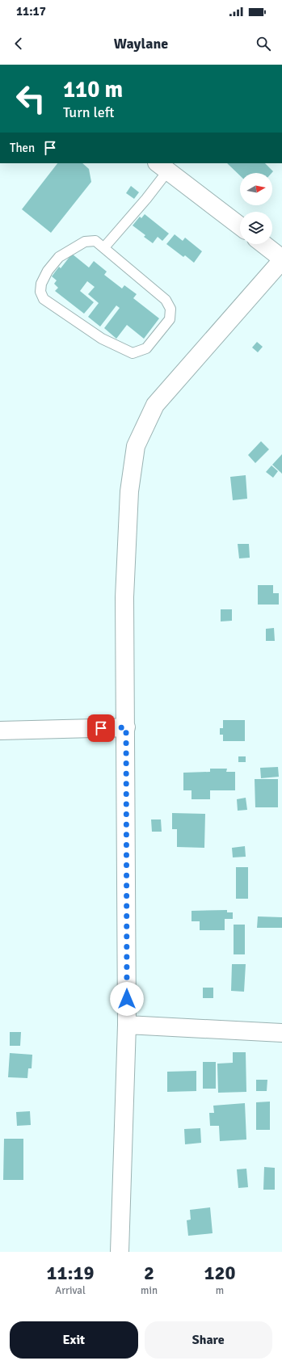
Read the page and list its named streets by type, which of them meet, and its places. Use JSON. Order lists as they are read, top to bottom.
{
  "north": "right",
  "page": {
    "status": "11:17",
    "header": "Waylane",
    "turn": ["110 m", "Turn left"],
    "then": "Then",
    "eta": [
      "11:19",
      "Arrival",
      "2",
      "min",
      "120",
      "m"
    ],
    "buttons": ["Exit", "Share"]
  }
}
